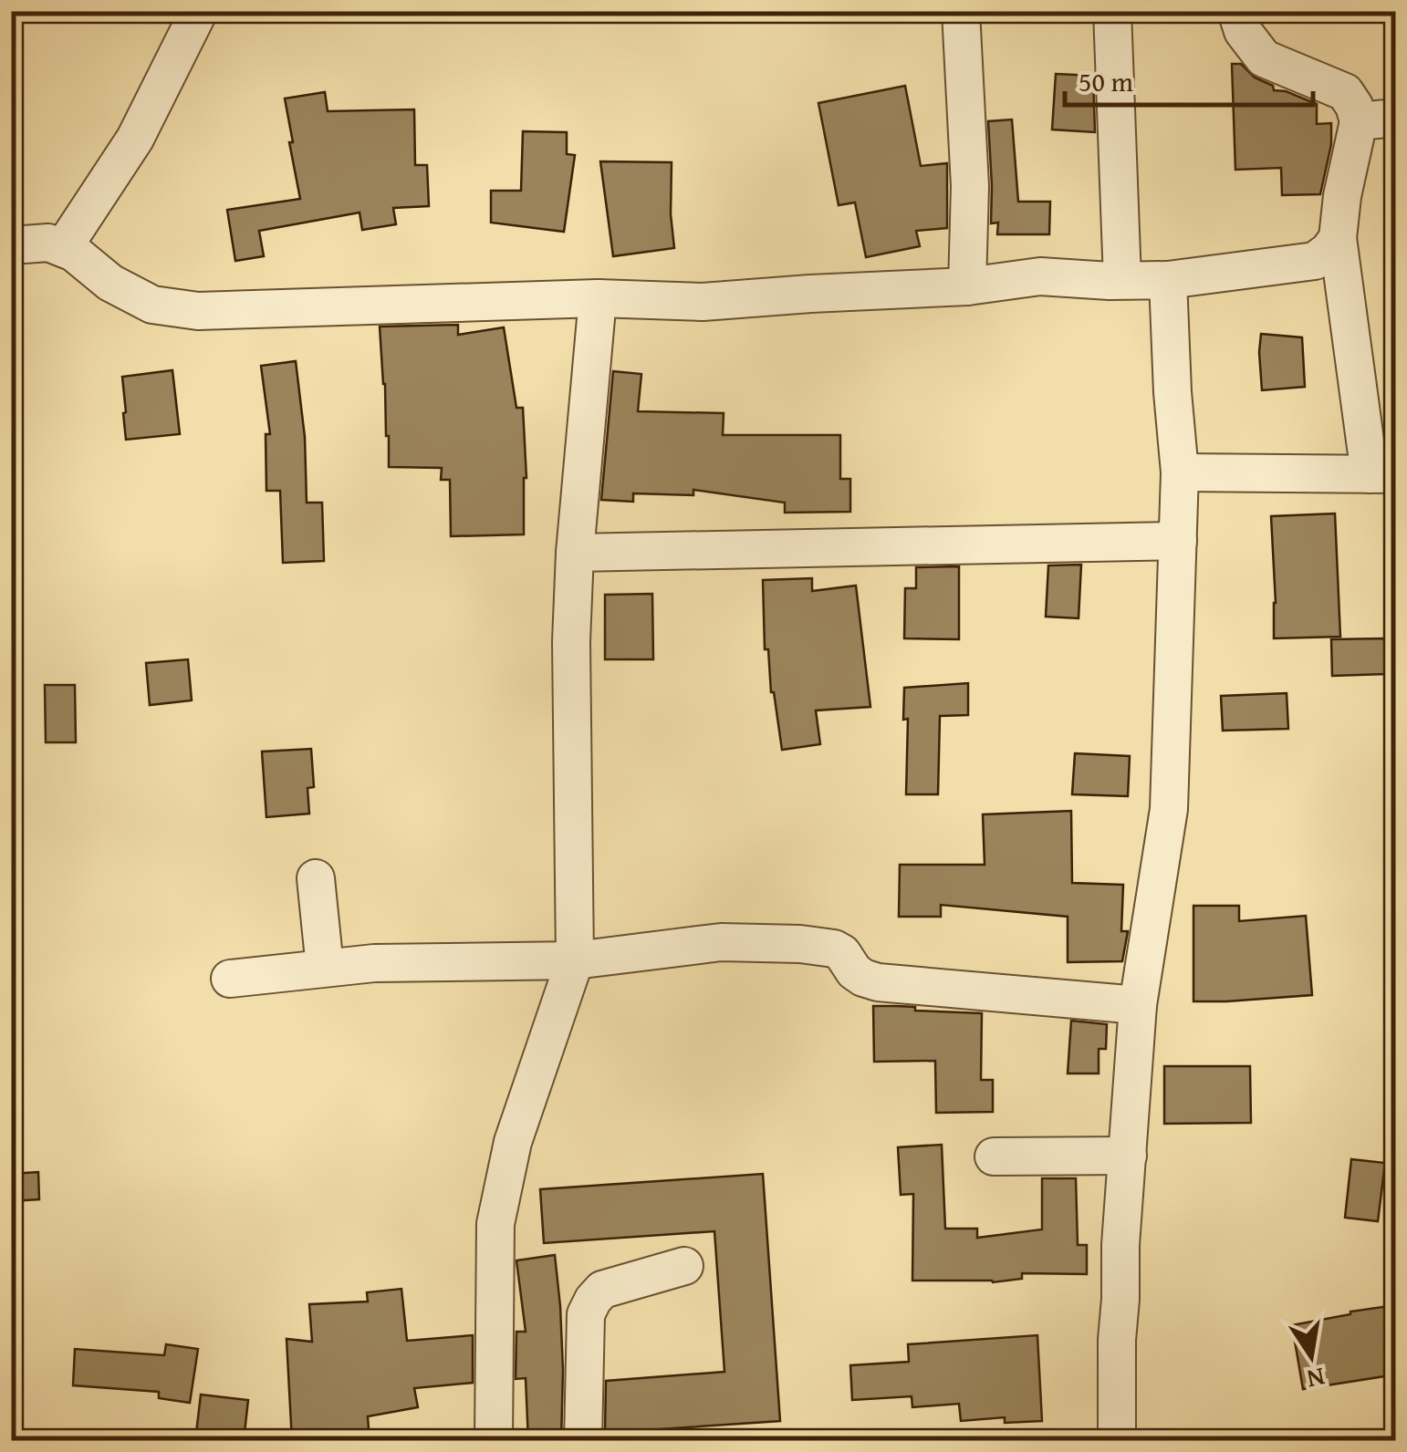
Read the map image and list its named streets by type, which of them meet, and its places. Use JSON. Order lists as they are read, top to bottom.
{
  "scale_bar": "50 m",
  "north": "bottom"
}
